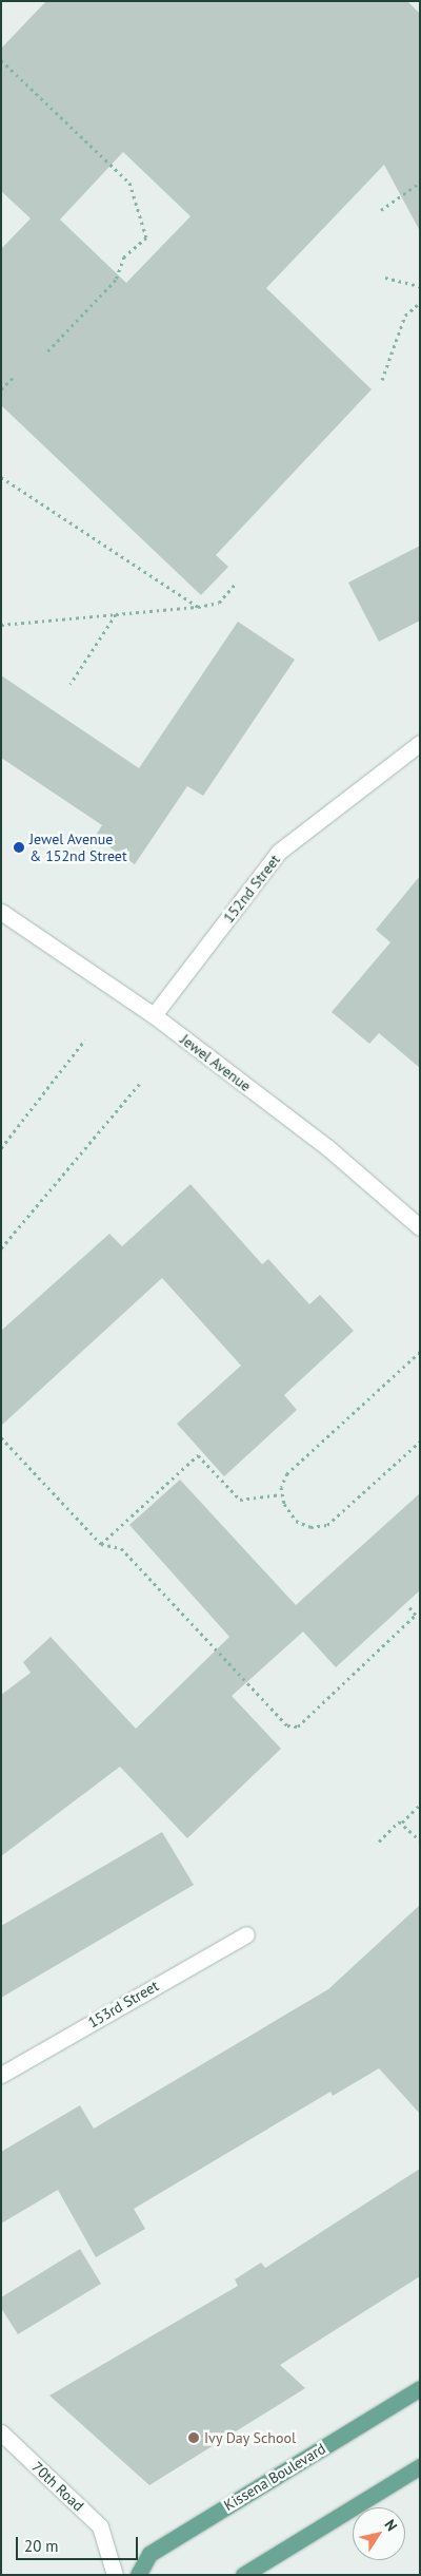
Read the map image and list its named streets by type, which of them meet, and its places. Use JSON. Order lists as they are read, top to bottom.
{
  "streets": {
    "main road": ["Kissena Boulevard"],
    "street": [
      "152nd Street",
      "Jewel Avenue",
      "153rd Street",
      "70th Road"
    ]
  },
  "crossings": [
    ["152nd Street", "Jewel Avenue"]
  ],
  "places": ["Jewel Avenue & 152nd Street", "Ivy Day School"],
  "scale_bar": "20 m",
  "north": "top right"
}
